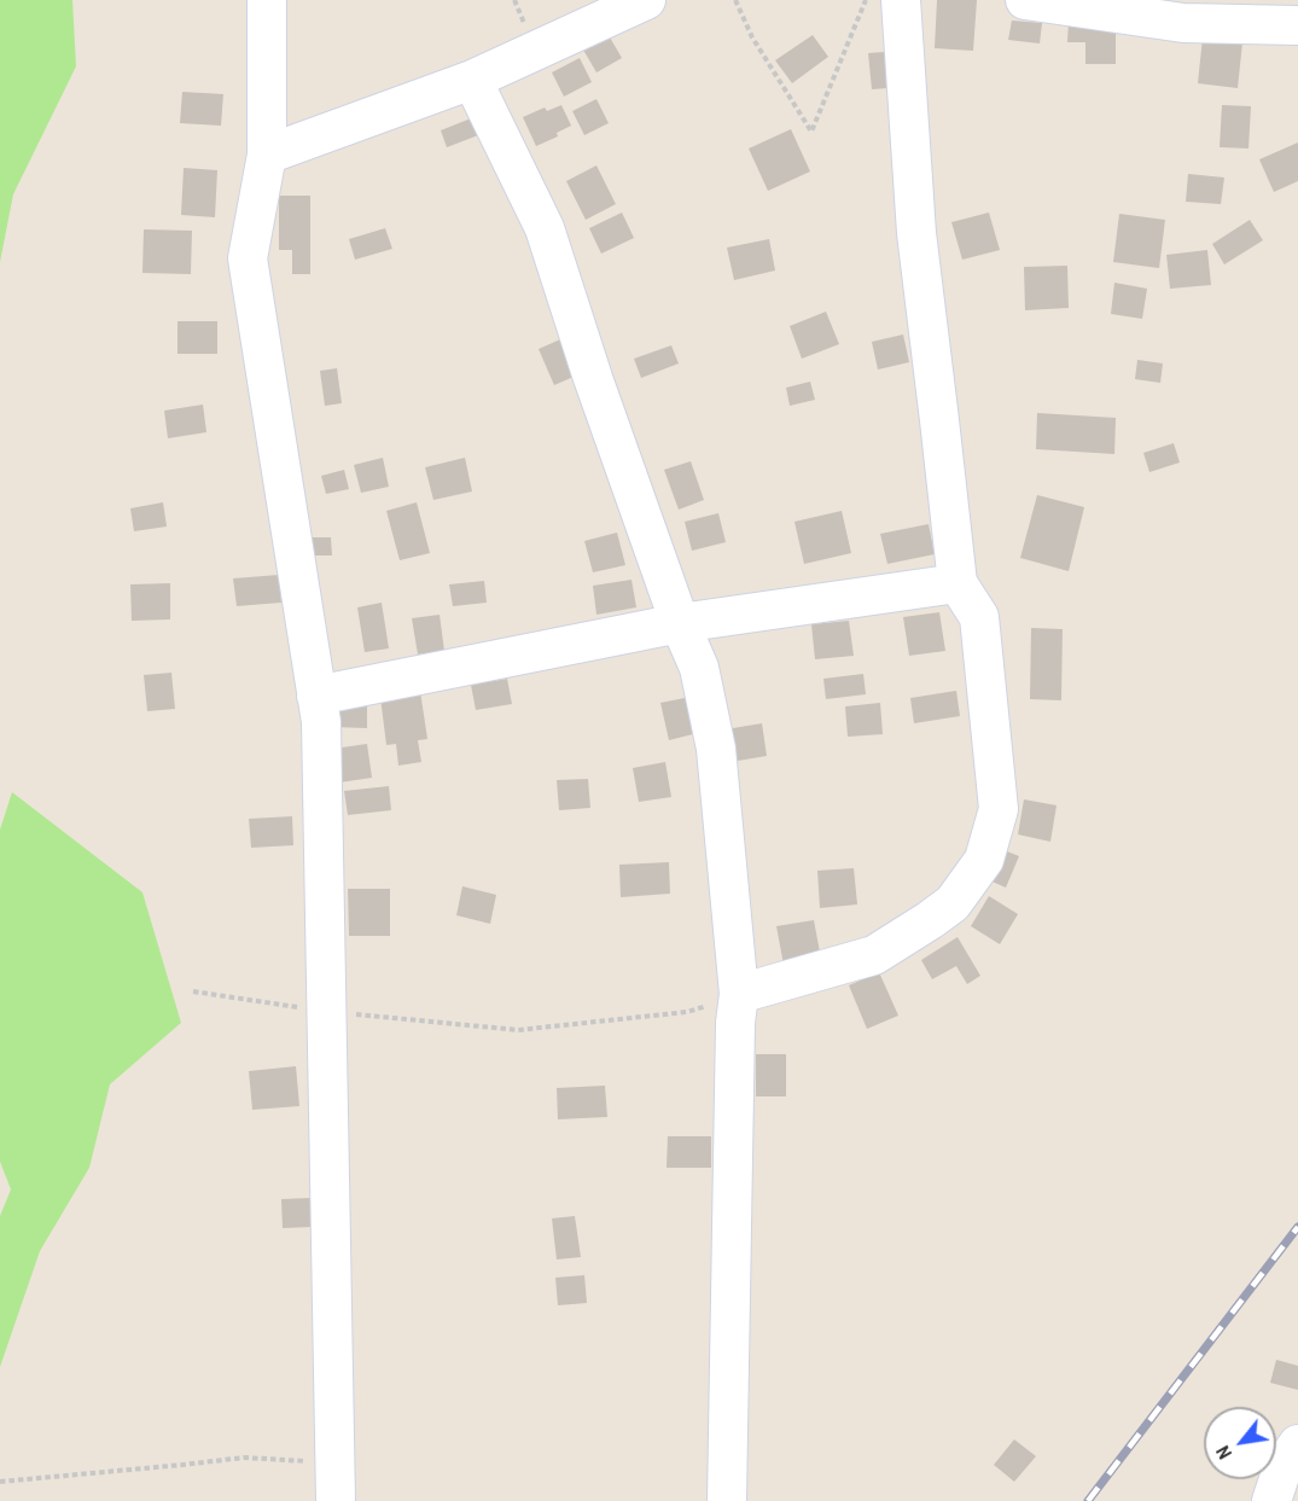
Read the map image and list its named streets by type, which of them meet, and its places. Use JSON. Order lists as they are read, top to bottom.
{
  "north": "bottom left"
}
